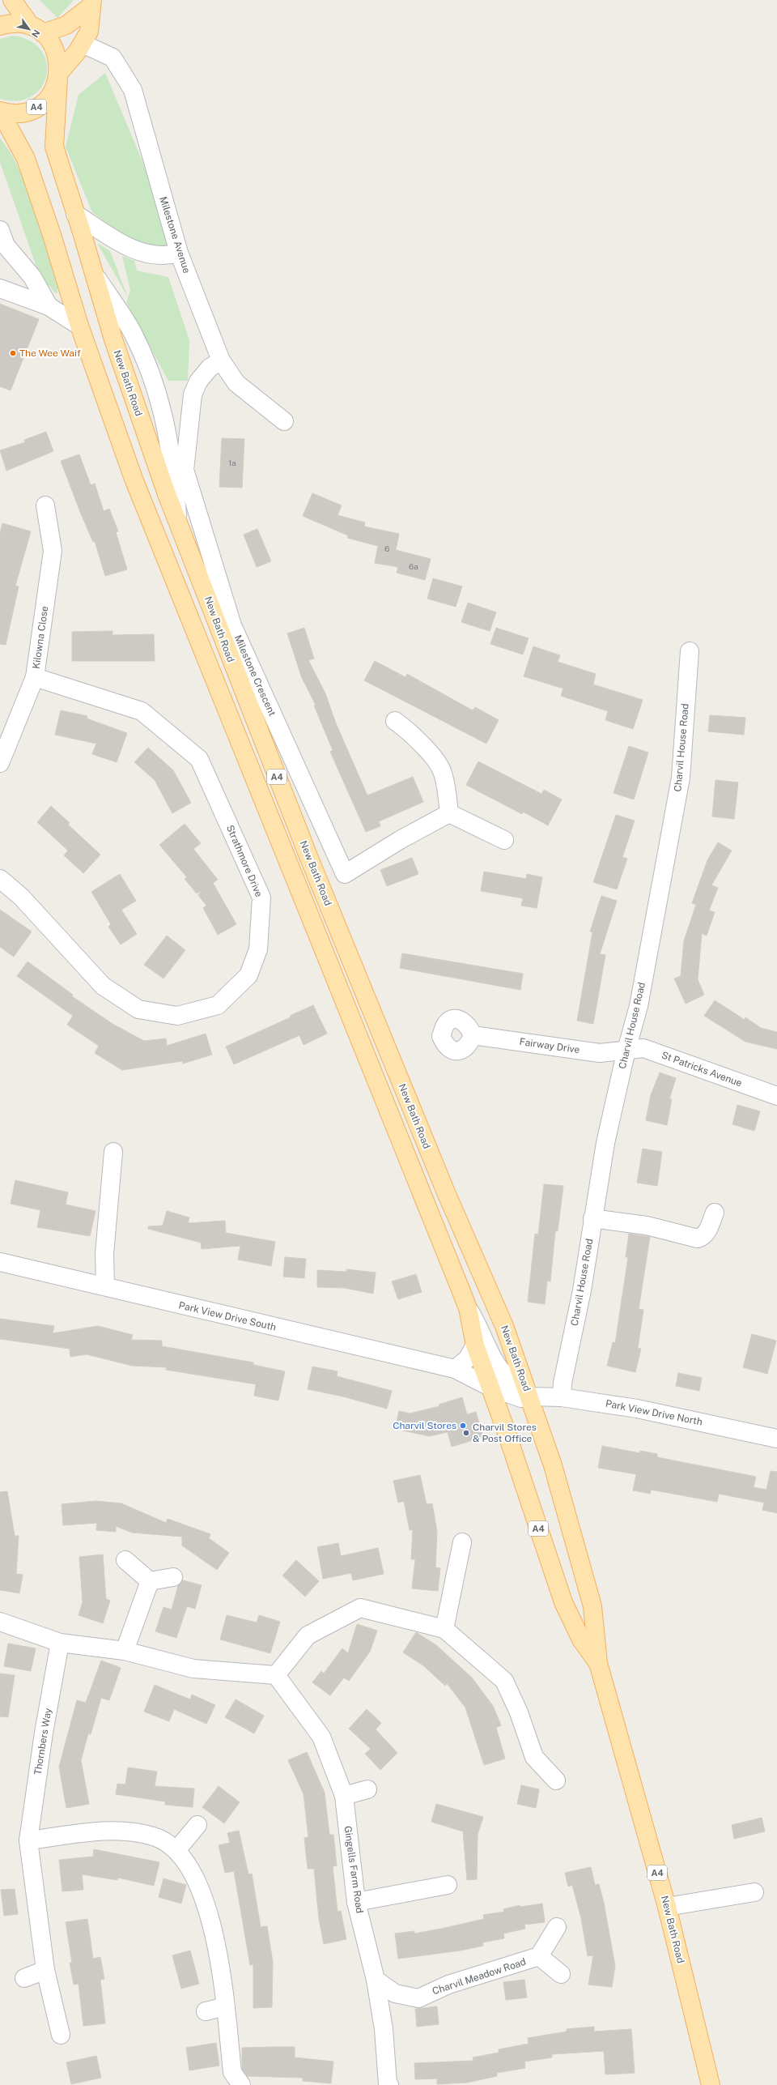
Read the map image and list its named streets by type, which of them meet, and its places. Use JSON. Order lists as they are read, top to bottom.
{
  "streets": {
    "main road": ["A4", "New Bath Road"],
    "street": [
      "Milestone Avenue",
      "Kilowna Close",
      "Milestone Crescent",
      "Charvil House Road",
      "Strathmore Drive",
      "Fairway Drive",
      "St Patricks Avenue",
      "Park View Drive South",
      "Park View Drive North",
      "Thornbers Way",
      "Gingells Farm Road",
      "Charvil Meadow Road"
    ]
  },
  "crossings": [
    ["A4", "New Bath Road"],
    ["Milestone Avenue", "Milestone Crescent"],
    ["New Bath Road", "Park View Drive South"],
    ["New Bath Road", "Park View Drive North"],
    ["Kilowna Close", "Strathmore Drive"],
    ["Charvil House Road", "Fairway Drive"],
    ["Charvil House Road", "St Patricks Avenue"],
    ["Charvil House Road", "Park View Drive North"],
    ["Fairway Drive", "St Patricks Avenue"],
    ["Park View Drive South", "Park View Drive North"],
    ["Gingells Farm Road", "Charvil Meadow Road"]
  ],
  "places": ["The Wee Waif", "Charvil Stores", "Charvil Stores & Post Office"],
  "house_numbers": ["1a", "6", "6a"],
  "north": "bottom right"
}
